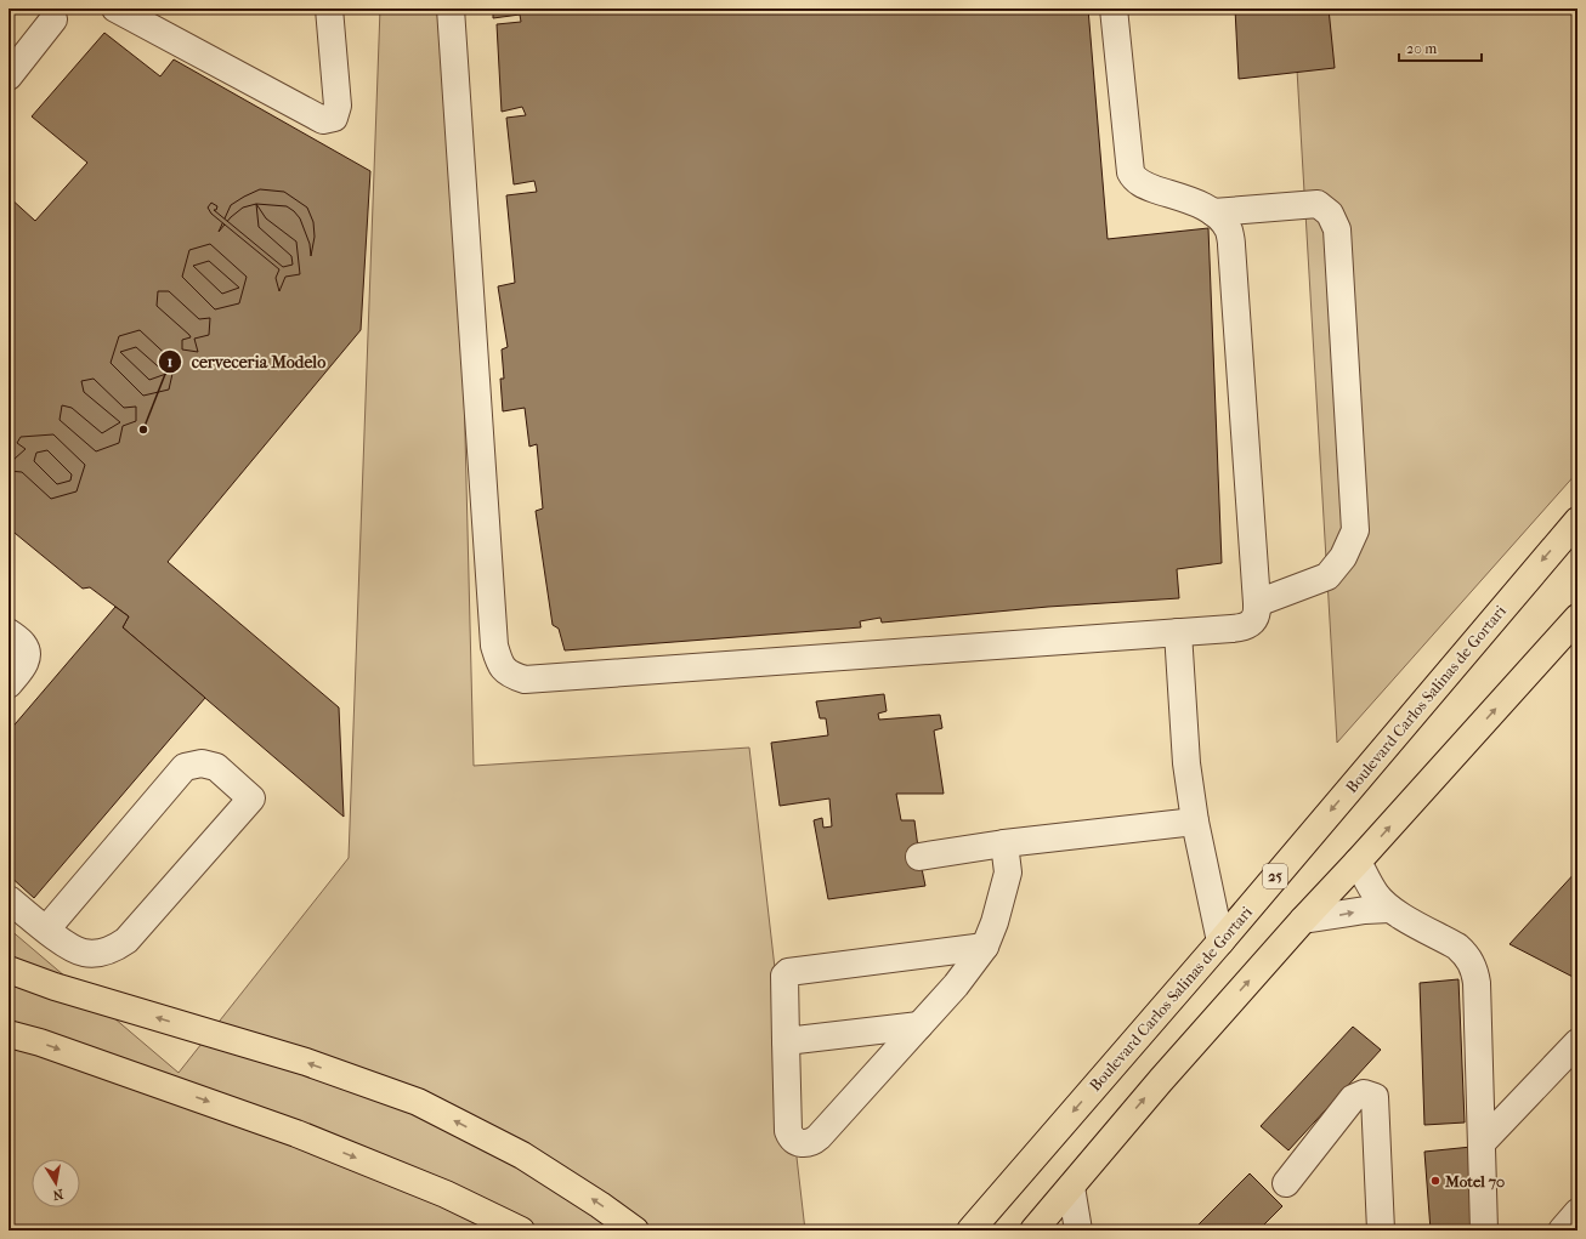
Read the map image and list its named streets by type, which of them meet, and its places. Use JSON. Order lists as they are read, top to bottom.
{
  "streets": {
    "main road": ["Boulevard Carlos Salinas de Gortari", "25"]
  },
  "places": ["cerveceria Modelo", "Motel 70"],
  "scale_bar": "20 m",
  "north": "bottom"
}
